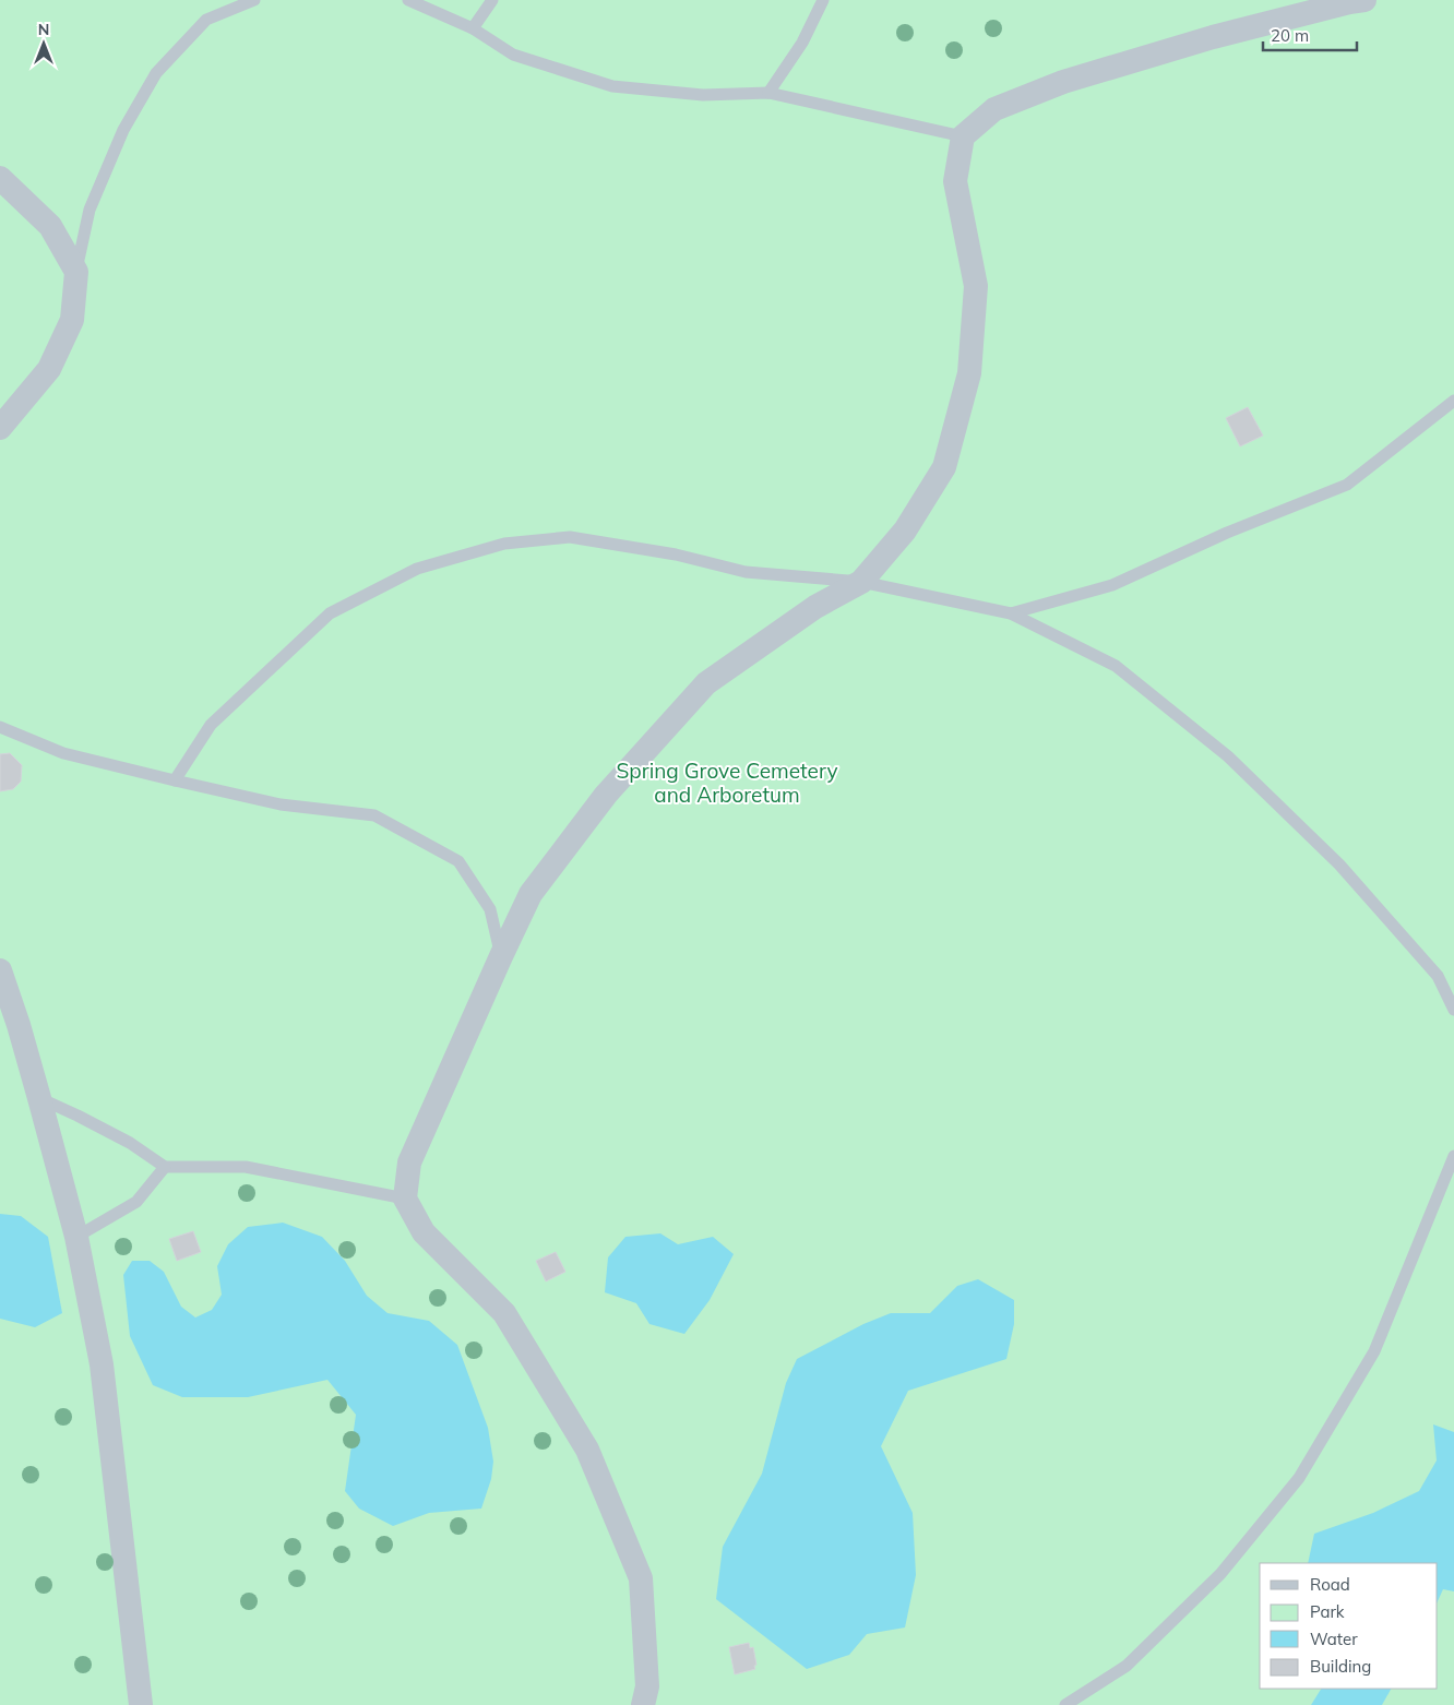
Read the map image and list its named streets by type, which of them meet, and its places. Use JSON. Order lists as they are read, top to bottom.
{
  "parks": ["Spring Grove Cemetery and Arboretum"],
  "legend": [
    "Road",
    "Park",
    "Water",
    "Building"
  ],
  "scale_bar": "20 m",
  "north": "top"
}
